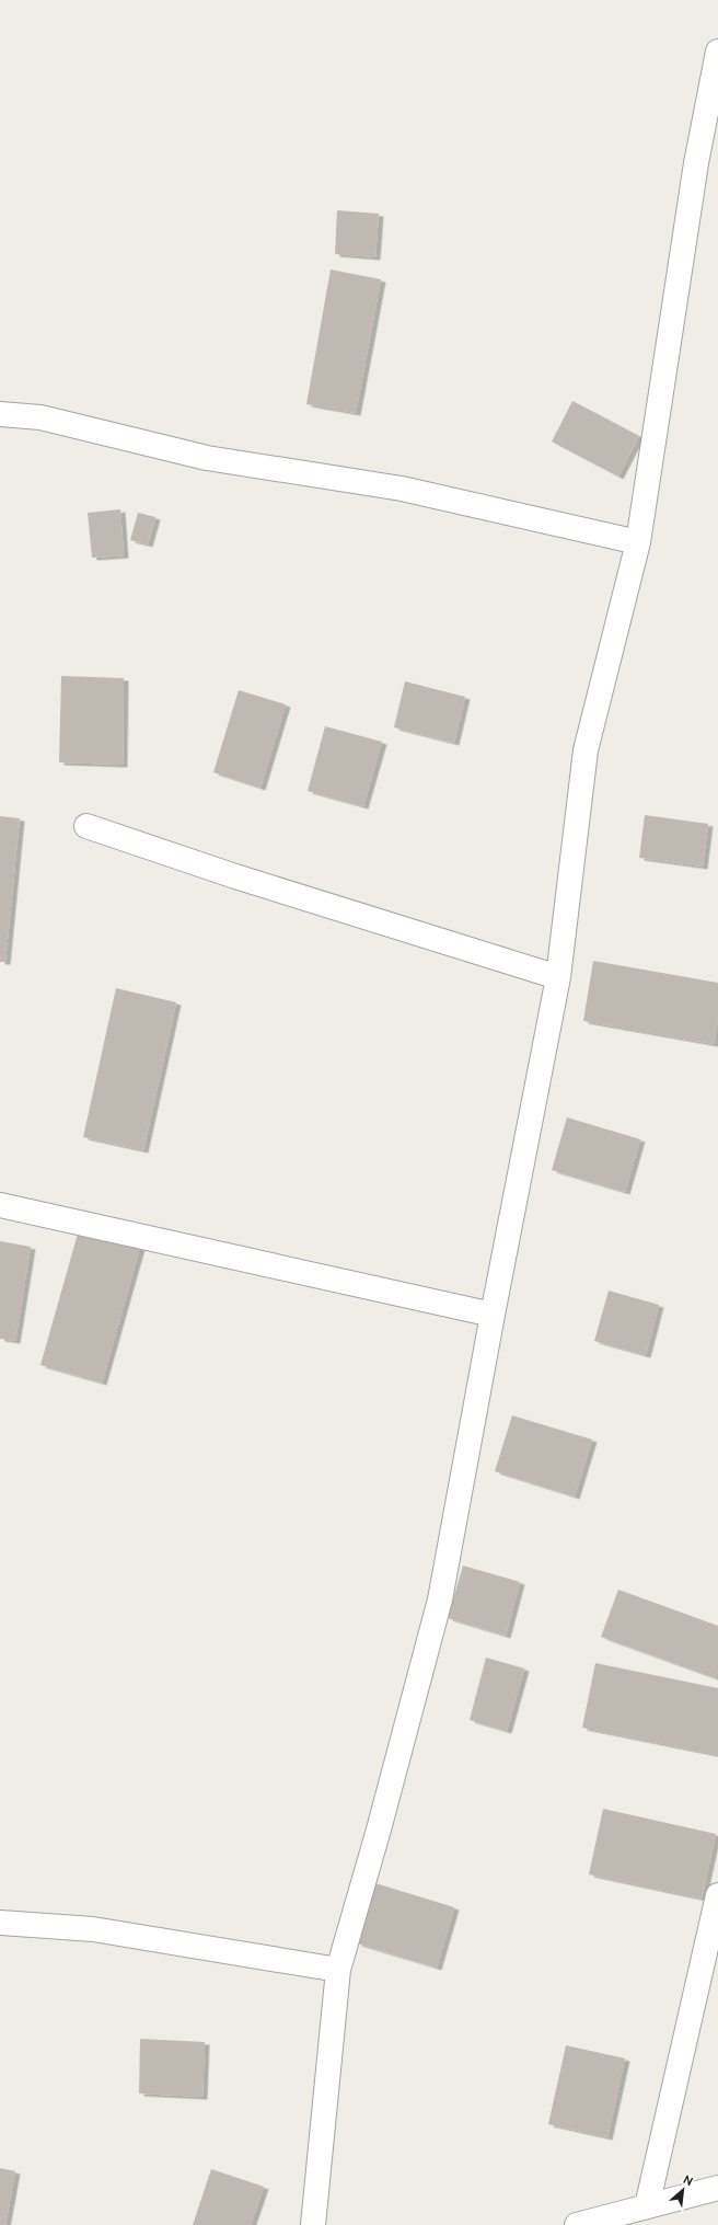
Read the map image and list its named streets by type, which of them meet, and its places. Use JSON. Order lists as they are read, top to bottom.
{
  "north": "top right"
}
